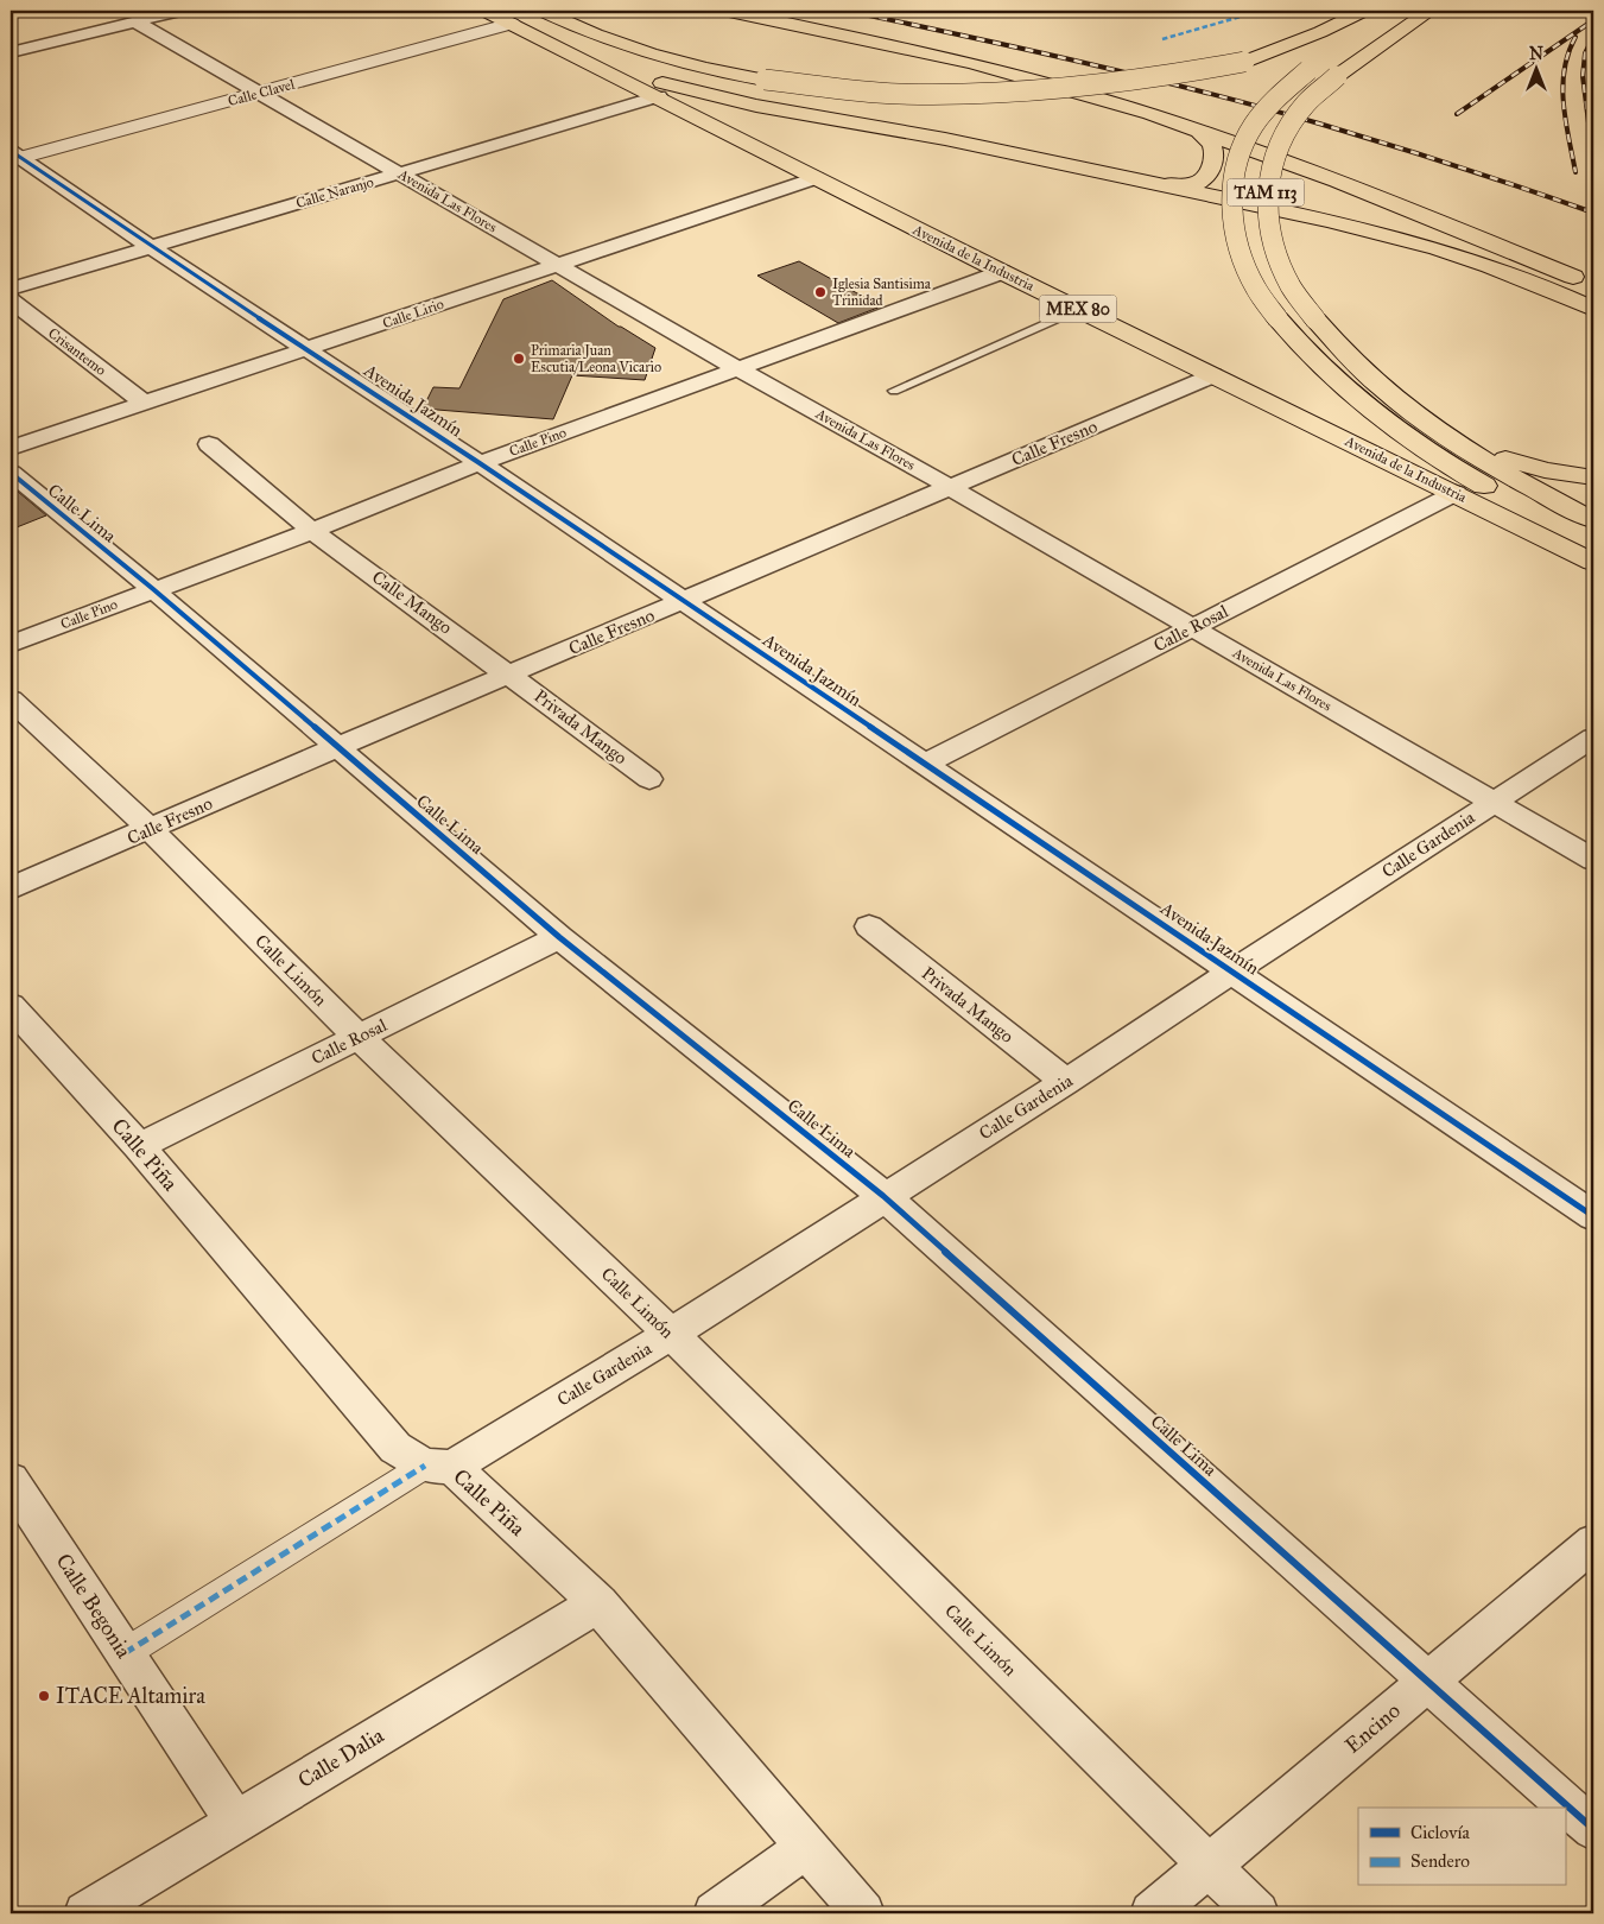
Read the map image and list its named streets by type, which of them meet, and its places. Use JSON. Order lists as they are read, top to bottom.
{
  "streets": {
    "highway": ["TAM 113", "Avenida de la Industria", "MEX 80"],
    "street": [
      "Calle Clavel",
      "Calle Naranjo",
      "Avenida Las Flores",
      "Calle Lirio",
      "Crisantemo",
      "Avenida Jazmín",
      "Calle Pino",
      "Calle Fresno",
      "Calle Lima",
      "Calle Mango",
      "Calle Rosal",
      "Privada Mango",
      "Calle Gardenia",
      "Calle Limón",
      "Calle Piña",
      "Calle Begonia",
      "Encino",
      "Calle Dalia"
    ]
  },
  "crossings": [
    ["Calle Clavel", "Avenida Las Flores"],
    ["Calle Clavel", "Avenida de la Industria"],
    ["Calle Clavel", "Avenida Jazmín"],
    ["Calle Naranjo", "Avenida Las Flores"],
    ["Calle Naranjo", "Avenida de la Industria"],
    ["Calle Naranjo", "Avenida Jazmín"],
    ["Avenida Las Flores", "Calle Lirio"],
    ["Avenida Las Flores", "Calle Pino"],
    ["Avenida Las Flores", "Calle Fresno"],
    ["Avenida Las Flores", "Calle Rosal"],
    ["Avenida Las Flores", "Calle Gardenia"],
    ["Avenida de la Industria", "Calle Lirio"],
    ["Avenida de la Industria", "Calle Pino"],
    ["Avenida de la Industria", "Calle Fresno"],
    ["Avenida de la Industria", "Calle Rosal"],
    ["Calle Lirio", "Crisantemo"],
    ["Calle Lirio", "Avenida Jazmín"],
    ["Avenida Jazmín", "Calle Pino"],
    ["Avenida Jazmín", "Calle Fresno"],
    ["Avenida Jazmín", "Calle Rosal"],
    ["Avenida Jazmín", "Calle Gardenia"],
    ["Calle Pino", "Calle Lima"],
    ["Calle Pino", "Calle Mango"],
    ["Calle Fresno", "Calle Lima"],
    ["Calle Fresno", "Calle Mango"],
    ["Calle Fresno", "Privada Mango"],
    ["Calle Fresno", "Calle Limón"],
    ["Calle Lima", "Calle Rosal"],
    ["Calle Lima", "Calle Gardenia"],
    ["Calle Lima", "Encino"],
    ["Calle Mango", "Privada Mango"],
    ["Calle Rosal", "Calle Limón"],
    ["Calle Rosal", "Calle Piña"],
    ["Privada Mango", "Calle Gardenia"],
    ["Calle Gardenia", "Calle Limón"],
    ["Calle Gardenia", "Calle Piña"],
    ["Calle Gardenia", "Calle Begonia"],
    ["Calle Limón", "Encino"],
    ["Calle Piña", "Calle Dalia"],
    ["Calle Begonia", "Calle Dalia"]
  ],
  "places": ["Iglesia Santisima Trinidad", "Primaria Juan Escutia/Leona Vicario", "ITACE Altamira"],
  "legend": ["Ciclovía", "Sendero"],
  "north": "top"
}
